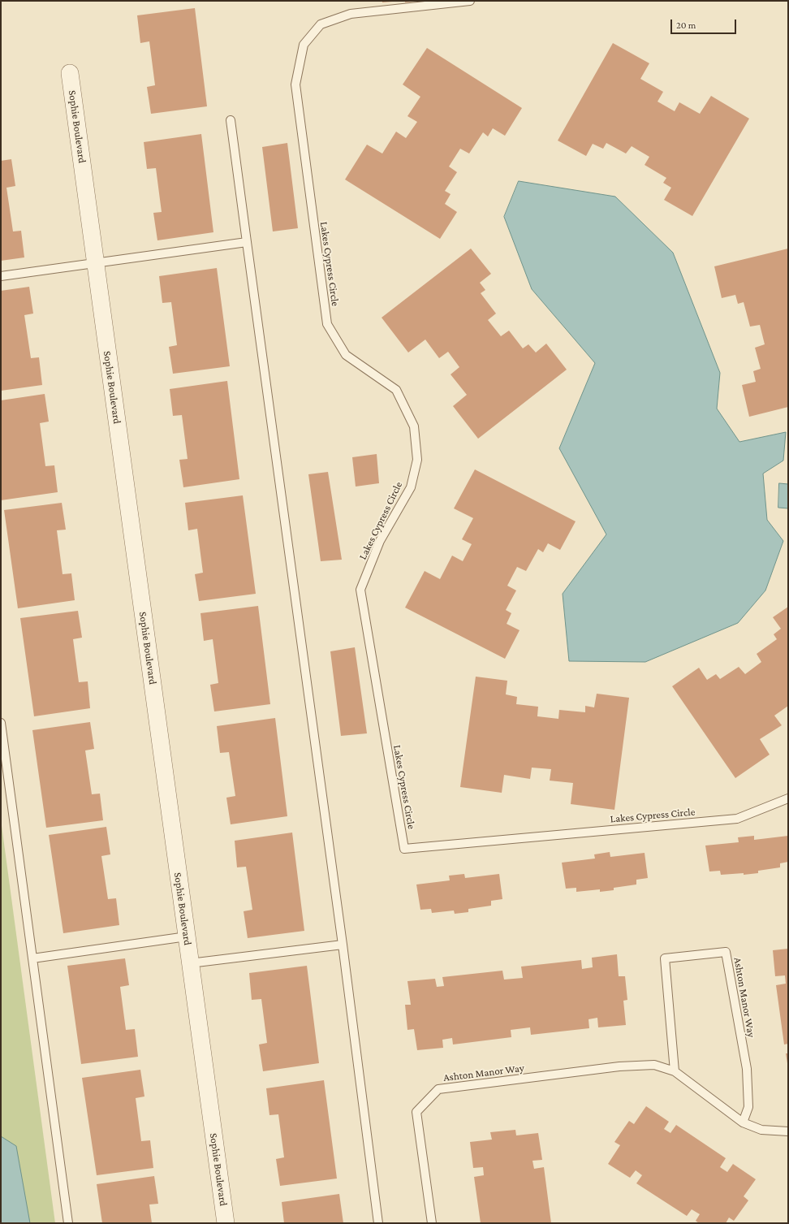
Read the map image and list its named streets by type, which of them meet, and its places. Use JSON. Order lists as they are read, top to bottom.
{
  "streets": {
    "street": ["Sophie Boulevard"],
    "lane": ["Lakes Cypress Circle", "Ashton Manor Way"]
  },
  "scale_bar": "20 m"
}
